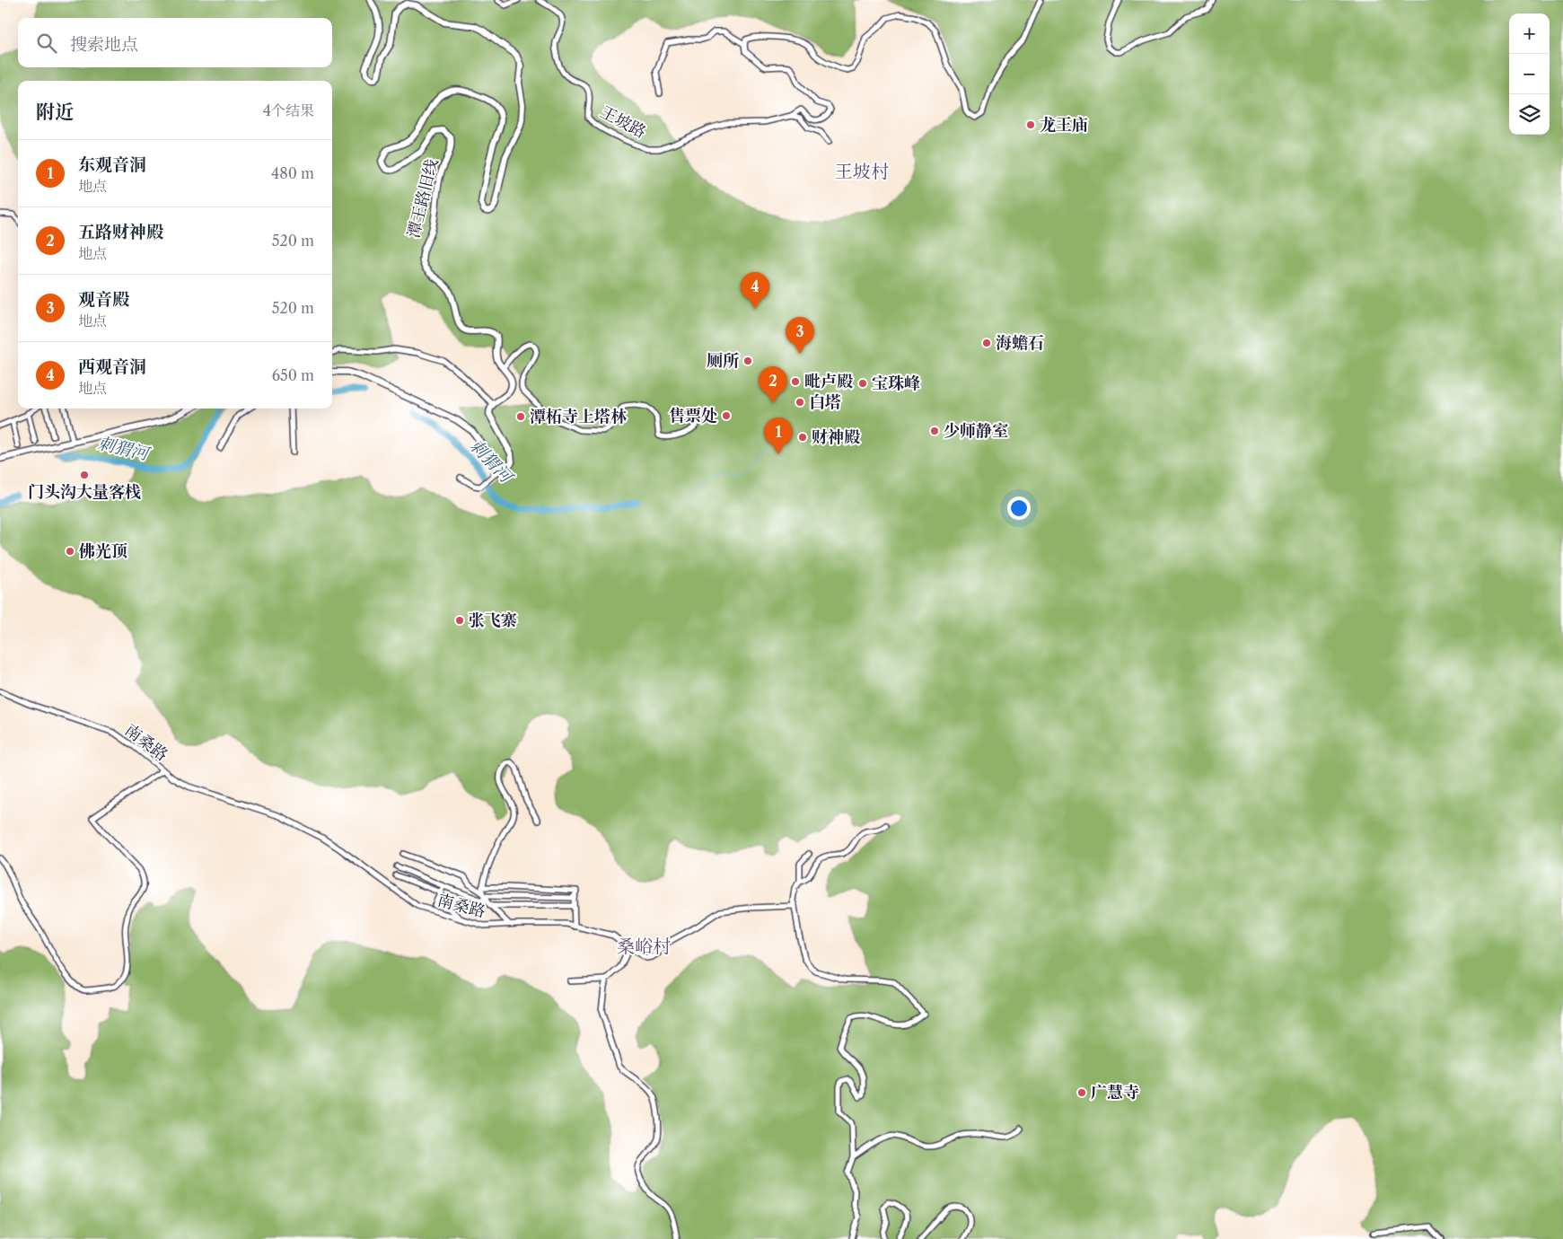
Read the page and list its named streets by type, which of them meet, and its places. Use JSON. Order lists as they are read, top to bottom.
{
  "streets": {
    "main road": ["潭王路旧线"],
    "street": ["王坡路", "南桑路"]
  },
  "districts": ["王坡村", "桑峪村"],
  "water": ["刺猬河"],
  "places": [
    "龙王庙",
    "海蟾石",
    "厕所",
    "毗卢殿",
    "宝珠峰",
    "白塔",
    "售票处",
    "潭柘寺上塔林",
    "少师静室",
    "财神殿",
    "门头沟大量客栈",
    "佛光顶",
    "张飞寨",
    "广慧寺"
  ],
  "page": {
    "map_buttons": ["+", "−"],
    "search": "搜索地点",
    "heading": ["附近", "4个结果"],
    "list": [
      {
        "mark": "1",
        "name": "东观音洞",
        "note": "地点",
        "value": "480 m"
      },
      {
        "mark": "2",
        "name": "五路财神殿",
        "note": "地点",
        "value": "520 m"
      },
      {
        "mark": "3",
        "name": "观音殿",
        "note": "地点",
        "value": "520 m"
      },
      {
        "mark": "4",
        "name": "西观音洞",
        "note": "地点",
        "value": "650 m"
      }
    ],
    "pins": [
      "4",
      "3",
      "2",
      "1"
    ]
  }
}
